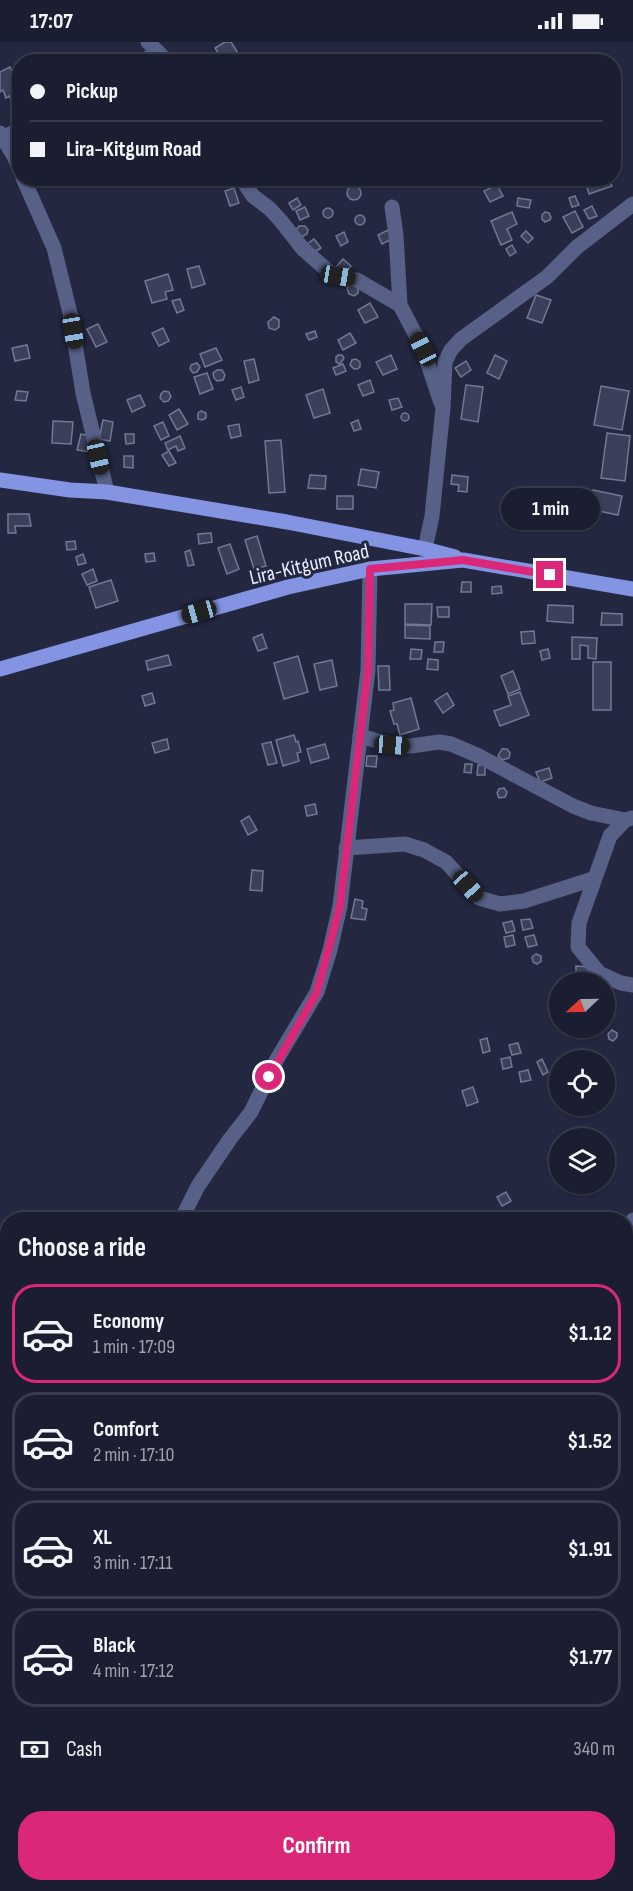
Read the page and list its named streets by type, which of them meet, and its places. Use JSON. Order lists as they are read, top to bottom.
{
  "streets": {
    "main road": ["Lira-Kitgum Road"]
  },
  "north": "left",
  "page": {
    "status": "17:07",
    "banner": ["Pickup", "Lira-Kitgum Road"],
    "bubble": "1 min",
    "heading": "Choose a ride",
    "list": [
      {
        "name": "Economy",
        "note": "1 min · 17:09",
        "value": "$1.12"
      },
      {
        "name": "Comfort",
        "note": "2 min · 17:10",
        "value": "$1.52"
      },
      {
        "name": "XL",
        "note": "3 min · 17:11",
        "value": "$1.91"
      },
      {
        "name": "Black",
        "note": "4 min · 17:12",
        "value": "$1.77"
      }
    ],
    "pay": ["Cash", "340 m"],
    "buttons": "Confirm"
  }
}
